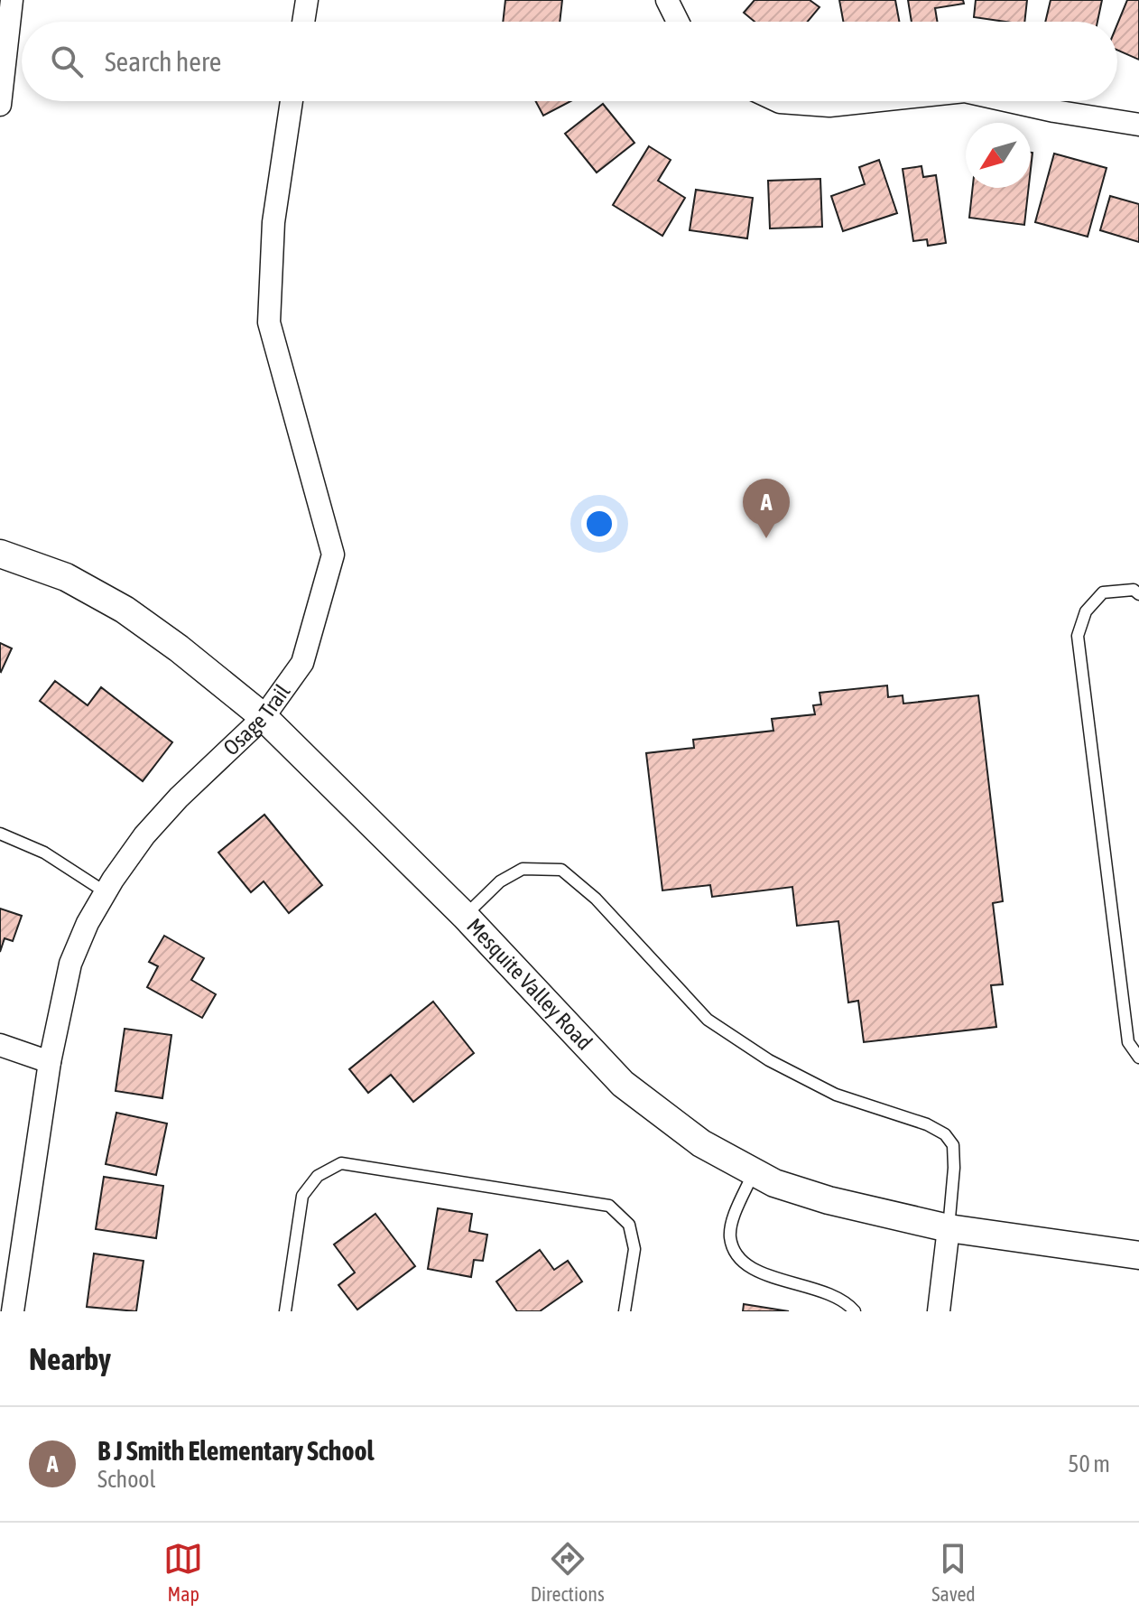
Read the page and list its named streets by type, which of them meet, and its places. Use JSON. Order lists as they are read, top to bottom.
{
  "streets": {
    "street": ["Osage Trail", "Mesquite Valley Road"]
  },
  "crossings": [
    ["Osage Trail", "Mesquite Valley Road"]
  ],
  "north": "bottom left",
  "page": {
    "search": "Search here",
    "pins": "A",
    "heading": "Nearby",
    "list": [
      {
        "mark": "A",
        "name": "B J Smith Elementary School",
        "note": "School",
        "value": "50 m"
      }
    ],
    "nav": ["Map", "Directions", "Saved"]
  }
}
